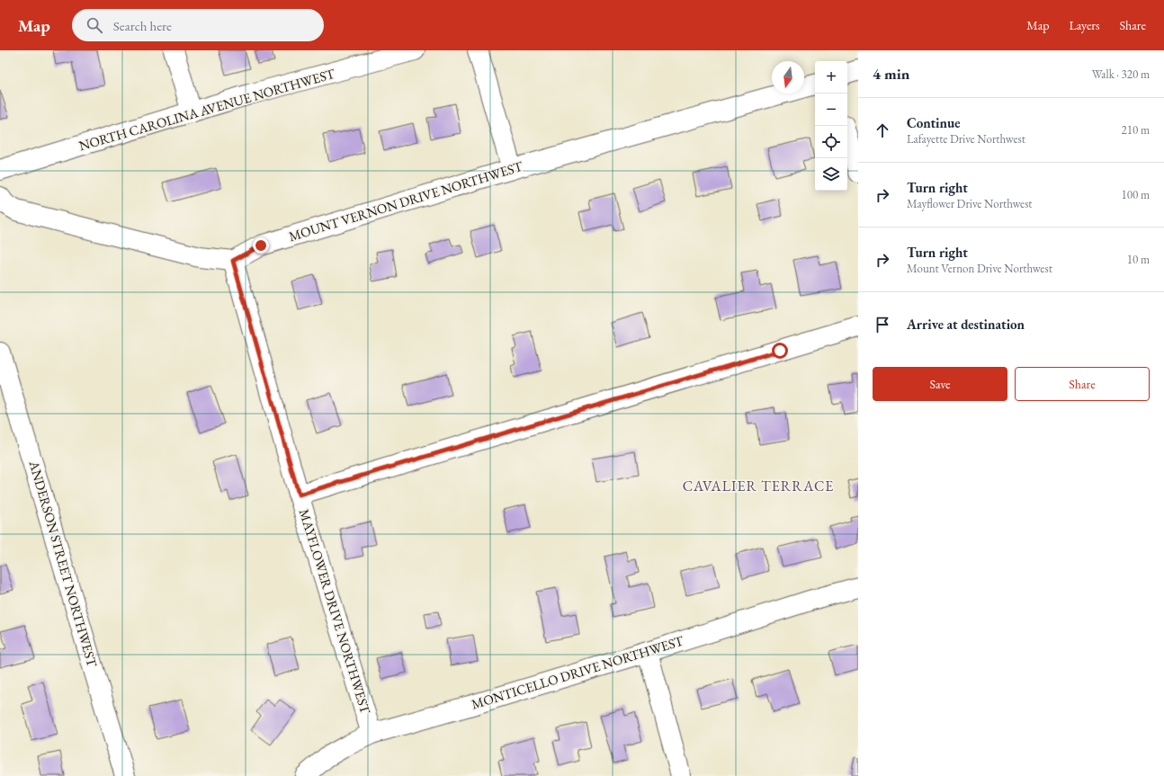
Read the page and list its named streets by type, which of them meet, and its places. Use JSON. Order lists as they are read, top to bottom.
{
  "streets": {
    "street": [
      "NORTH CAROLINA AVENUE NORTHWEST",
      "MOUNT VERNON DRIVE NORTHWEST",
      "ANDERSON STREET NORTHWEST",
      "MAYFLOWER DRIVE NORTHWEST",
      "MONTICELLO DRIVE NORTHWEST"
    ]
  },
  "crossings": [
    ["MOUNT VERNON DRIVE NORTHWEST", "MAYFLOWER DRIVE NORTHWEST"],
    ["MAYFLOWER DRIVE NORTHWEST", "MONTICELLO DRIVE NORTHWEST"]
  ],
  "districts": ["CAVALIER TERRACE"],
  "north": "bottom",
  "page": {
    "header": "Map",
    "search": "Search here",
    "nav": ["Map", "Layers", "Share"],
    "heading": ["4 min", "Walk · 320 m"],
    "map_buttons": ["+", "−"],
    "list": [
      ["Continue", "Lafayette Drive Northwest", "210 m"],
      ["Turn right", "Mayflower Drive Northwest", "100 m"],
      ["Turn right", "Mount Vernon Drive Northwest", "10 m"],
      "Arrive at destination"
    ],
    "buttons": ["Save", "Share"]
  }
}
